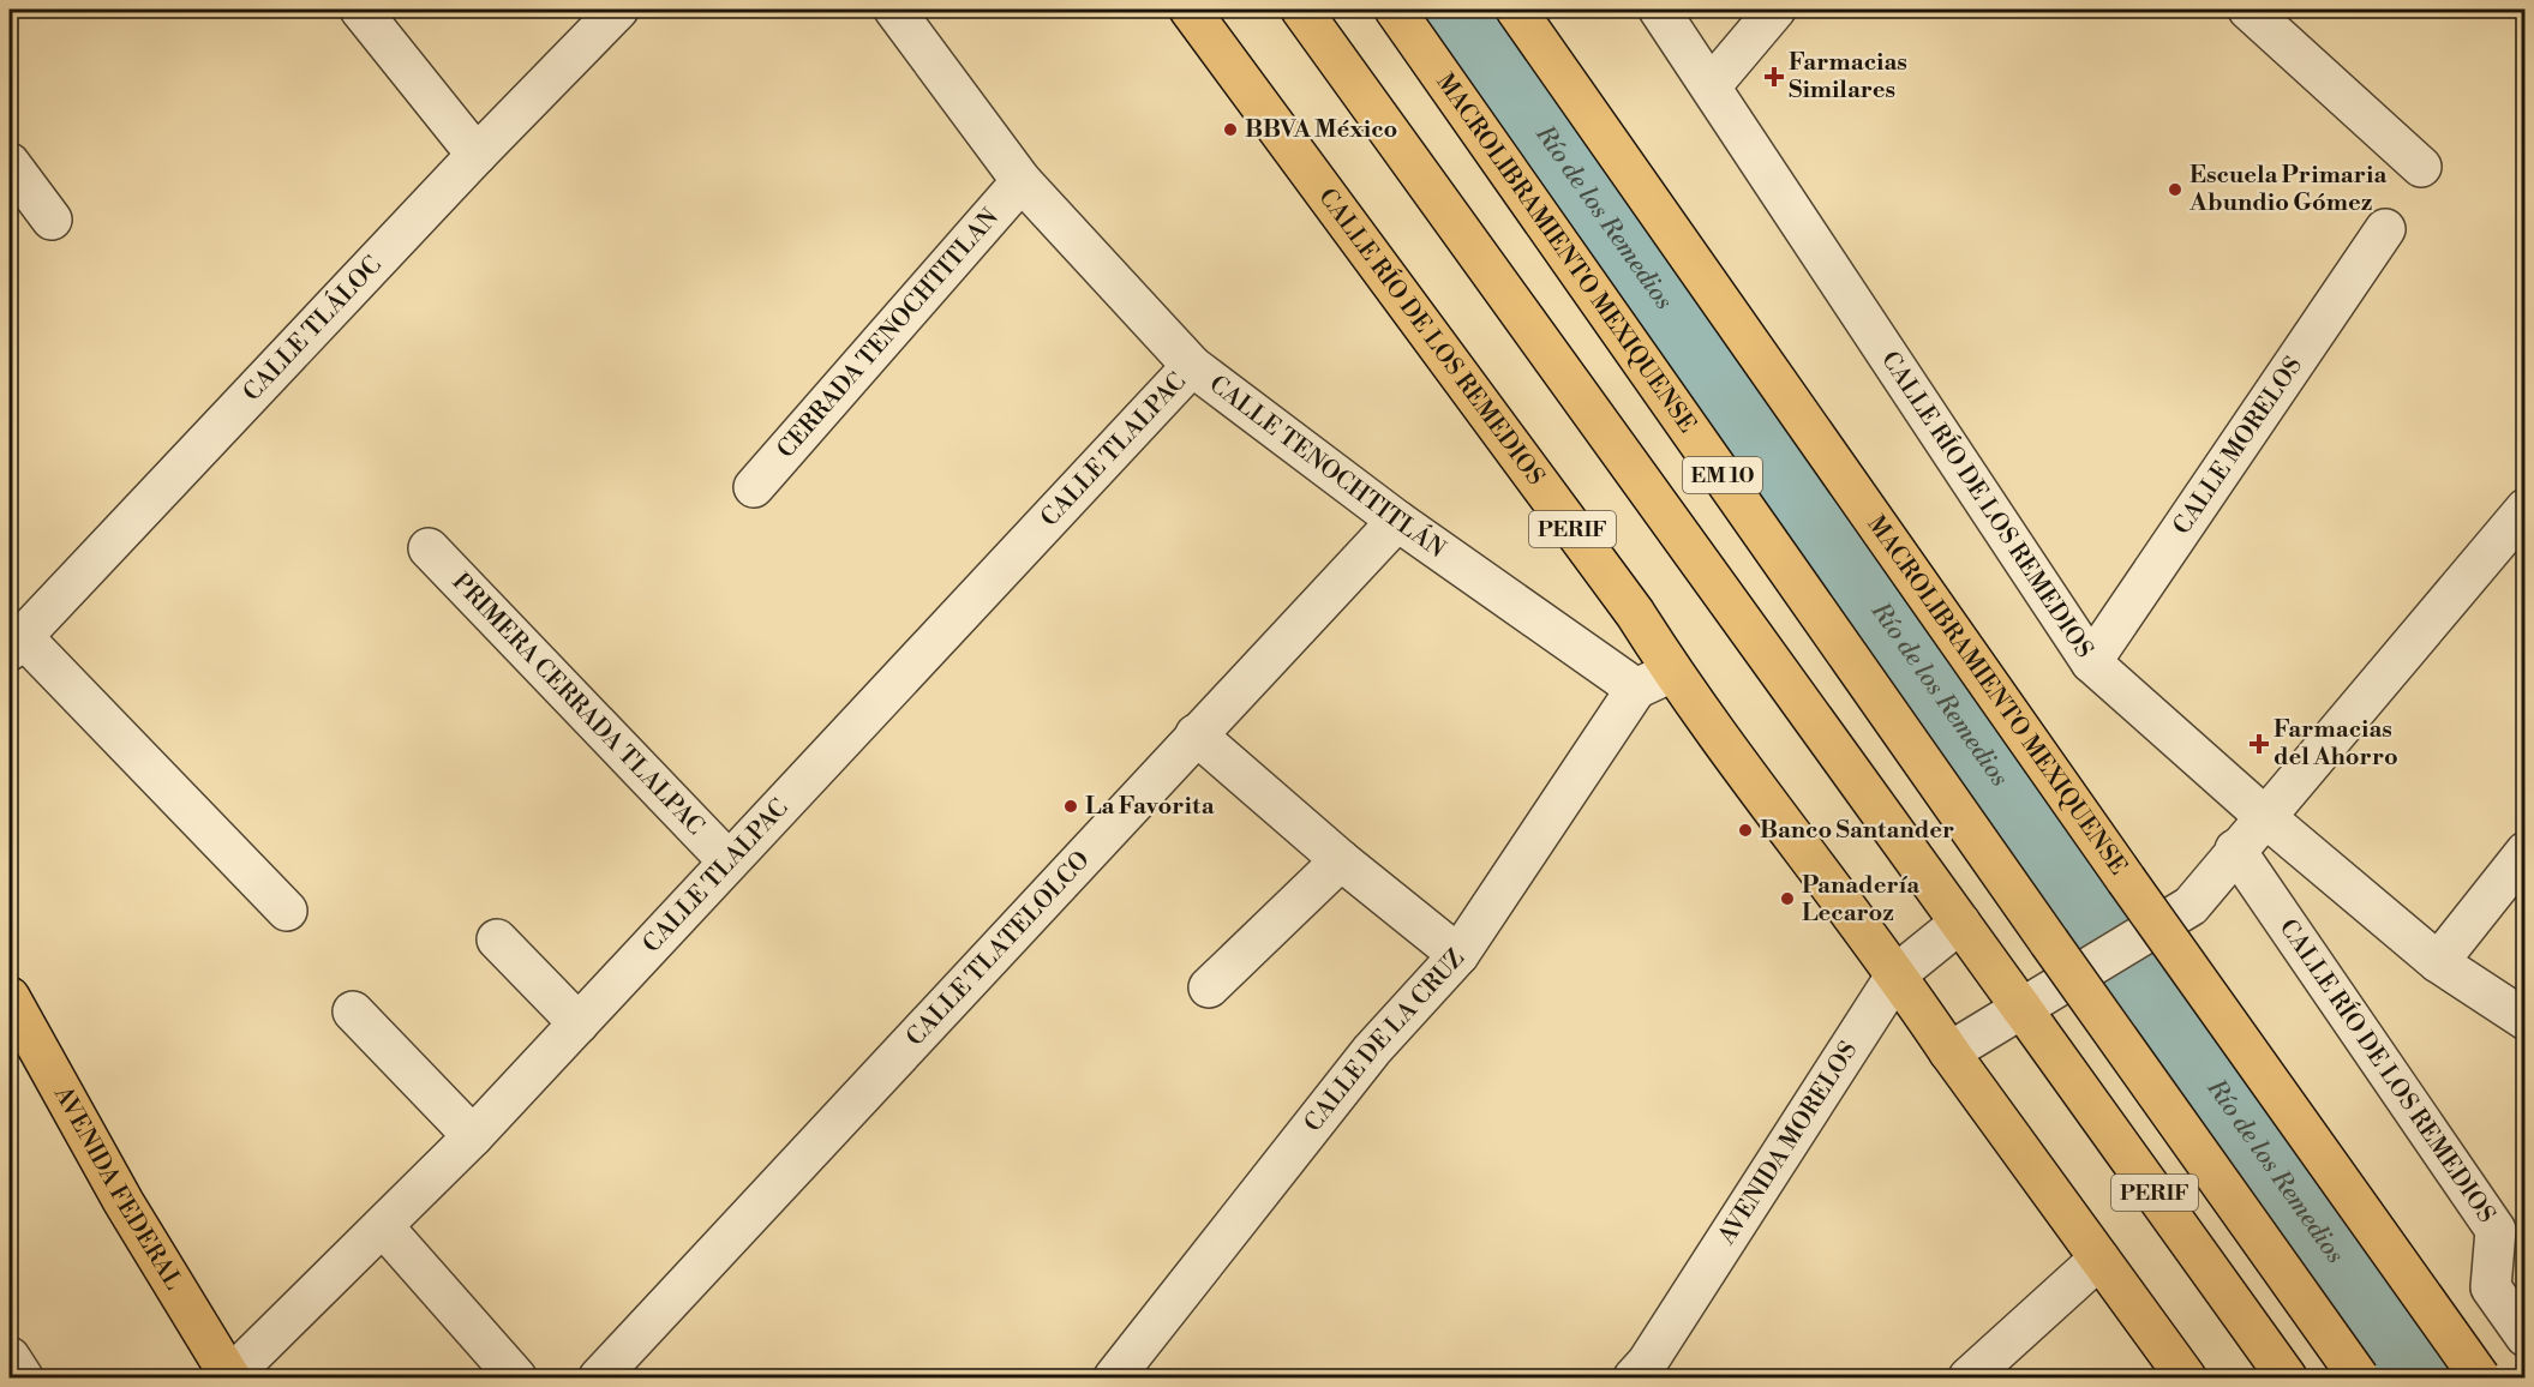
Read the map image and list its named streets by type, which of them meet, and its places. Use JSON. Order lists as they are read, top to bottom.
{
  "streets": {
    "main road": [
      "MACROLIBRAMIENTO MEXIQUENSE",
      "CALLE RÍO DE LOS REMEDIOS",
      "EM 10",
      "PERIF",
      "AVENIDA FEDERAL"
    ],
    "street": [
      "CALLE TLÁLOC",
      "CERRADA TENOCHTITLAN",
      "CALLE MORELOS",
      "CALLE TLALPAC",
      "CALLE TENOCHTITLÁN",
      "PRIMERA CERRADA TLALPAC",
      "CALLE TLATELOLCO",
      "CALLE DE LA CRUZ",
      "AVENIDA MORELOS"
    ]
  },
  "crossings": [
    ["CERRADA TENOCHTITLAN", "CALLE TENOCHTITLÁN"],
    ["CALLE RÍO DE LOS REMEDIOS", "CALLE MORELOS"],
    ["CALLE RÍO DE LOS REMEDIOS", "PERIF"],
    ["CALLE RÍO DE LOS REMEDIOS", "AVENIDA MORELOS"],
    ["CALLE TLALPAC", "CALLE TENOCHTITLÁN"],
    ["CALLE TLALPAC", "PRIMERA CERRADA TLALPAC"],
    ["CALLE TLALPAC", "AVENIDA FEDERAL"],
    ["CALLE TENOCHTITLÁN", "CALLE TLATELOLCO"],
    ["CALLE TENOCHTITLÁN", "CALLE DE LA CRUZ"],
    ["PERIF", "AVENIDA MORELOS"]
  ],
  "water": ["Río de los Remedios"],
  "places": {
    "health": ["Farmacias Similares", "Farmacias del Ahorro"],
    "other": [
      "BBVA México",
      "Escuela Primaria Abundio Gómez",
      "La Favorita",
      "Banco Santander",
      "Panadería Lecaroz"
    ]
  }
}
